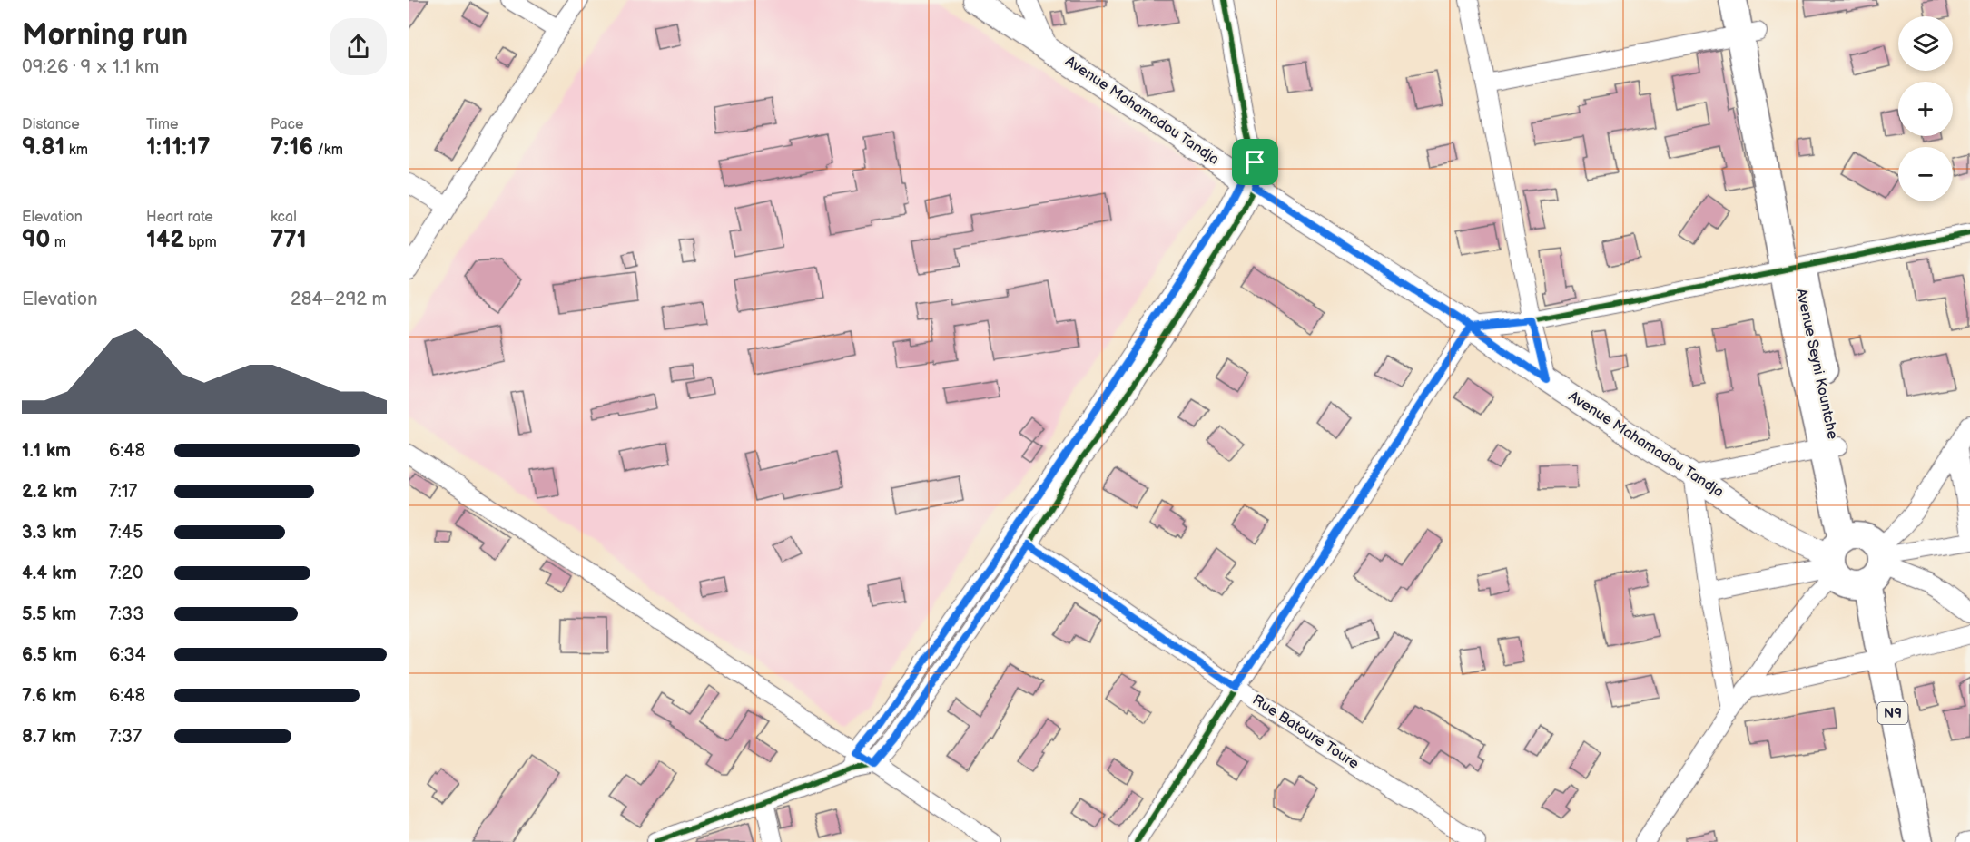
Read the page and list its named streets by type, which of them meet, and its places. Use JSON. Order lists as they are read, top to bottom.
{
  "streets": {
    "highway": ["Avenue Seyni Kountche", "N9"],
    "main road": ["Avenue Mahamadou Tandja"],
    "street": ["Rue Batoure Toure"]
  },
  "crossings": [
    ["Avenue Mahamadou Tandja", "Avenue Seyni Kountche"]
  ],
  "page": {
    "heading": ["Morning run", "09:26 · 9 × 1.1 km"],
    "map_buttons": ["+", "−"],
    "stats": [
      ["Distance", "9.81 km"],
      ["Time", "1:11:17"],
      ["Pace", "7:16 /km"],
      ["Elevation", "90 m"],
      ["Heart rate", "142 bpm"],
      ["kcal", "771"]
    ],
    "chart": ["Elevation", "284–292 m"],
    "list": [
      {
        "name": "1.1 km",
        "note": "6:48"
      },
      {
        "name": "2.2 km",
        "note": "7:17"
      },
      {
        "name": "3.3 km",
        "note": "7:45"
      },
      {
        "name": "4.4 km",
        "note": "7:20"
      },
      {
        "name": "5.5 km",
        "note": "7:33"
      },
      {
        "name": "6.5 km",
        "note": "6:34"
      },
      {
        "name": "7.6 km",
        "note": "6:48"
      },
      {
        "name": "8.7 km",
        "note": "7:37"
      }
    ]
  }
}
